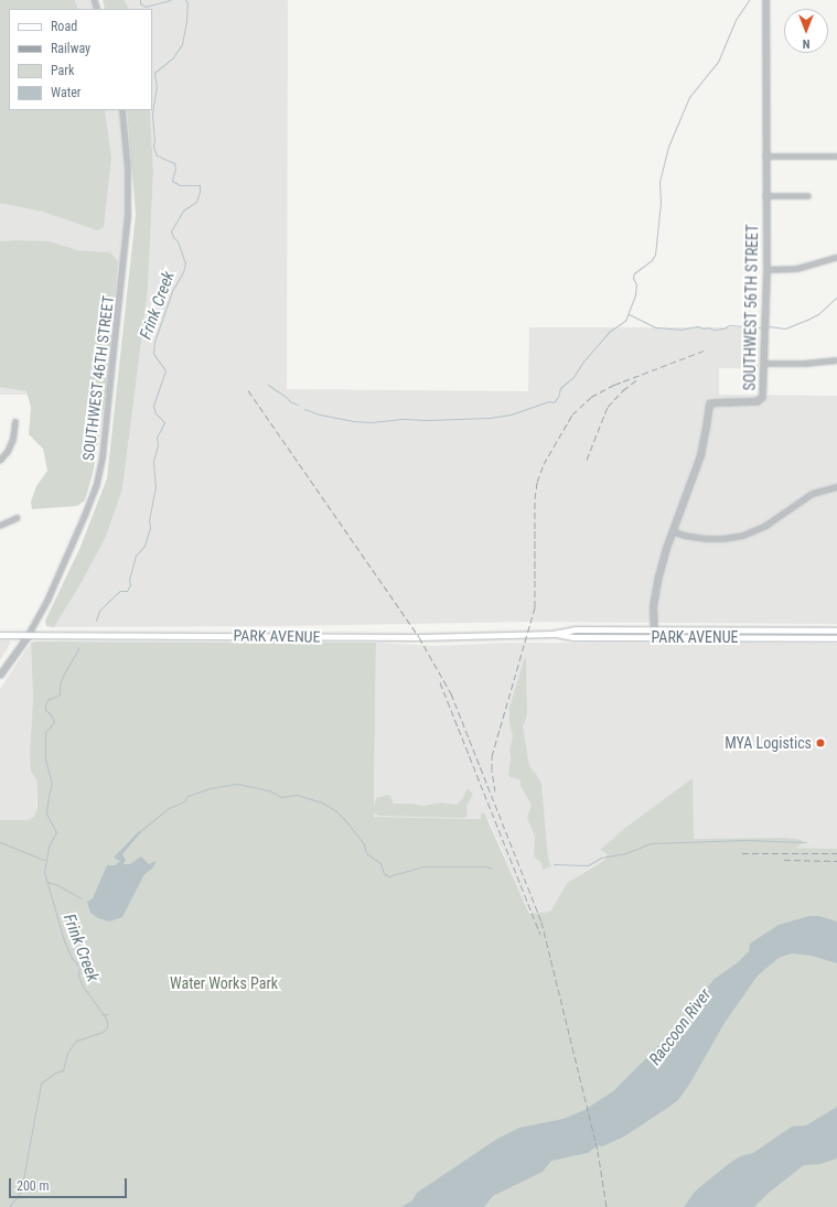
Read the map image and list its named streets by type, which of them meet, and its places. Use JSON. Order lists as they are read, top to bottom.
{
  "streets": {
    "main road": ["PARK AVENUE"],
    "street": ["SOUTHWEST 56TH STREET", "SOUTHWEST 46TH STREET"]
  },
  "crossings": [
    ["SOUTHWEST 56TH STREET", "PARK AVENUE"],
    ["SOUTHWEST 46TH STREET", "PARK AVENUE"]
  ],
  "water": ["Frink Creek", "Raccoon River"],
  "parks": ["Water Works Park"],
  "places": ["MYA Logistics"],
  "legend": [
    "Road",
    "Railway",
    "Park",
    "Water"
  ],
  "scale_bar": "200 m",
  "north": "bottom"
}
